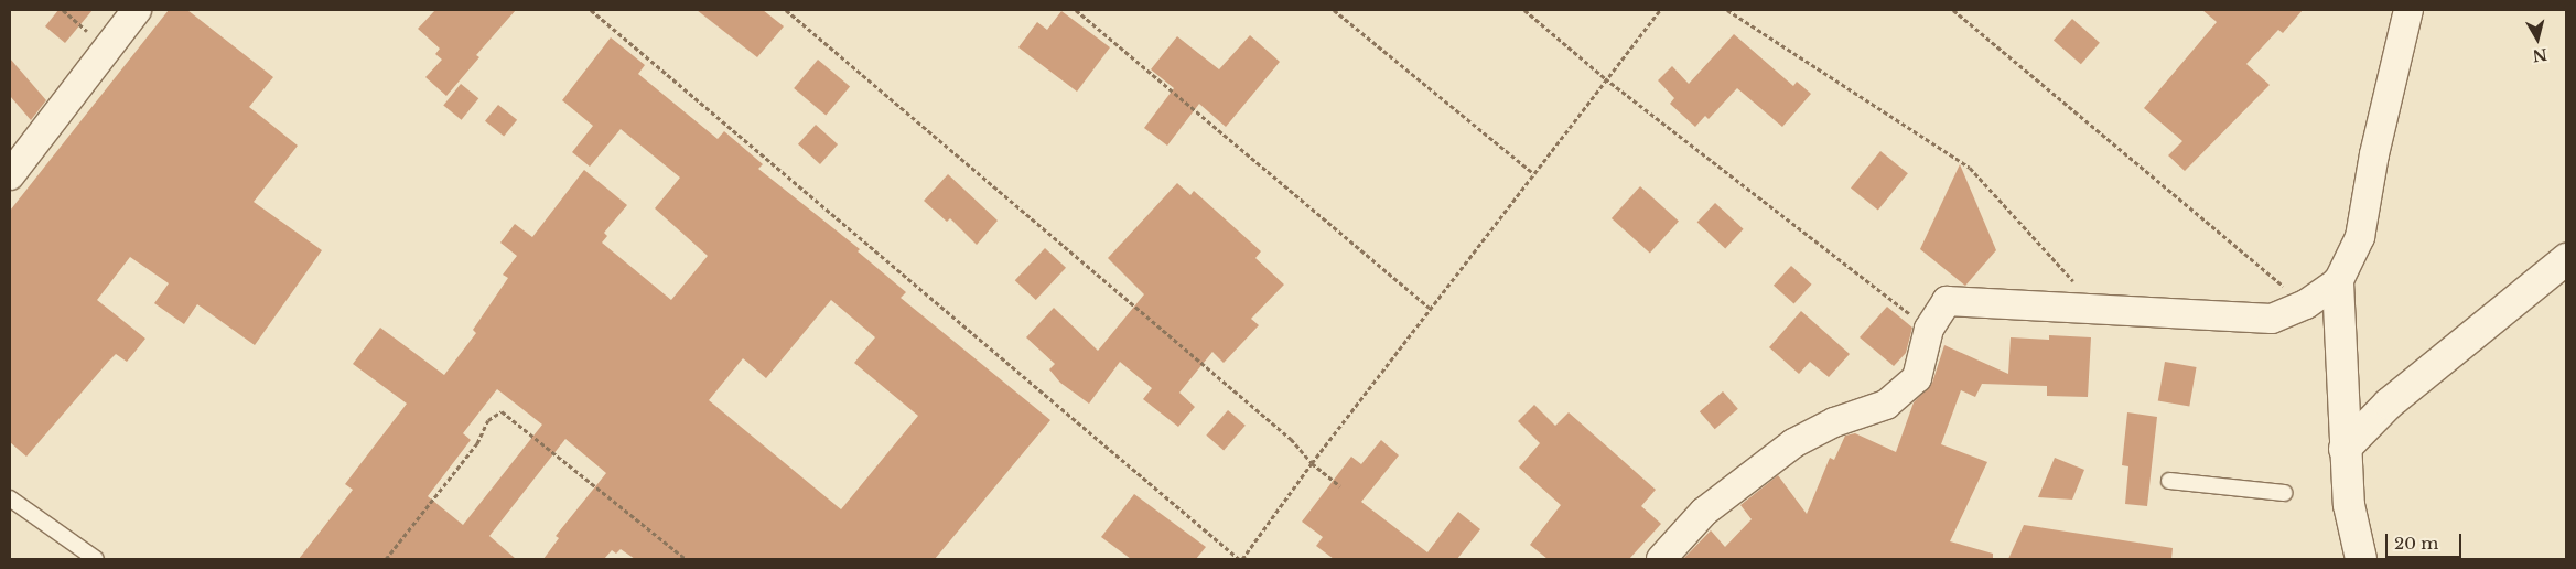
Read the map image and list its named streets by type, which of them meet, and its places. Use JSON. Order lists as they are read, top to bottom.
{
  "scale_bar": "20 m",
  "north": "bottom"
}
